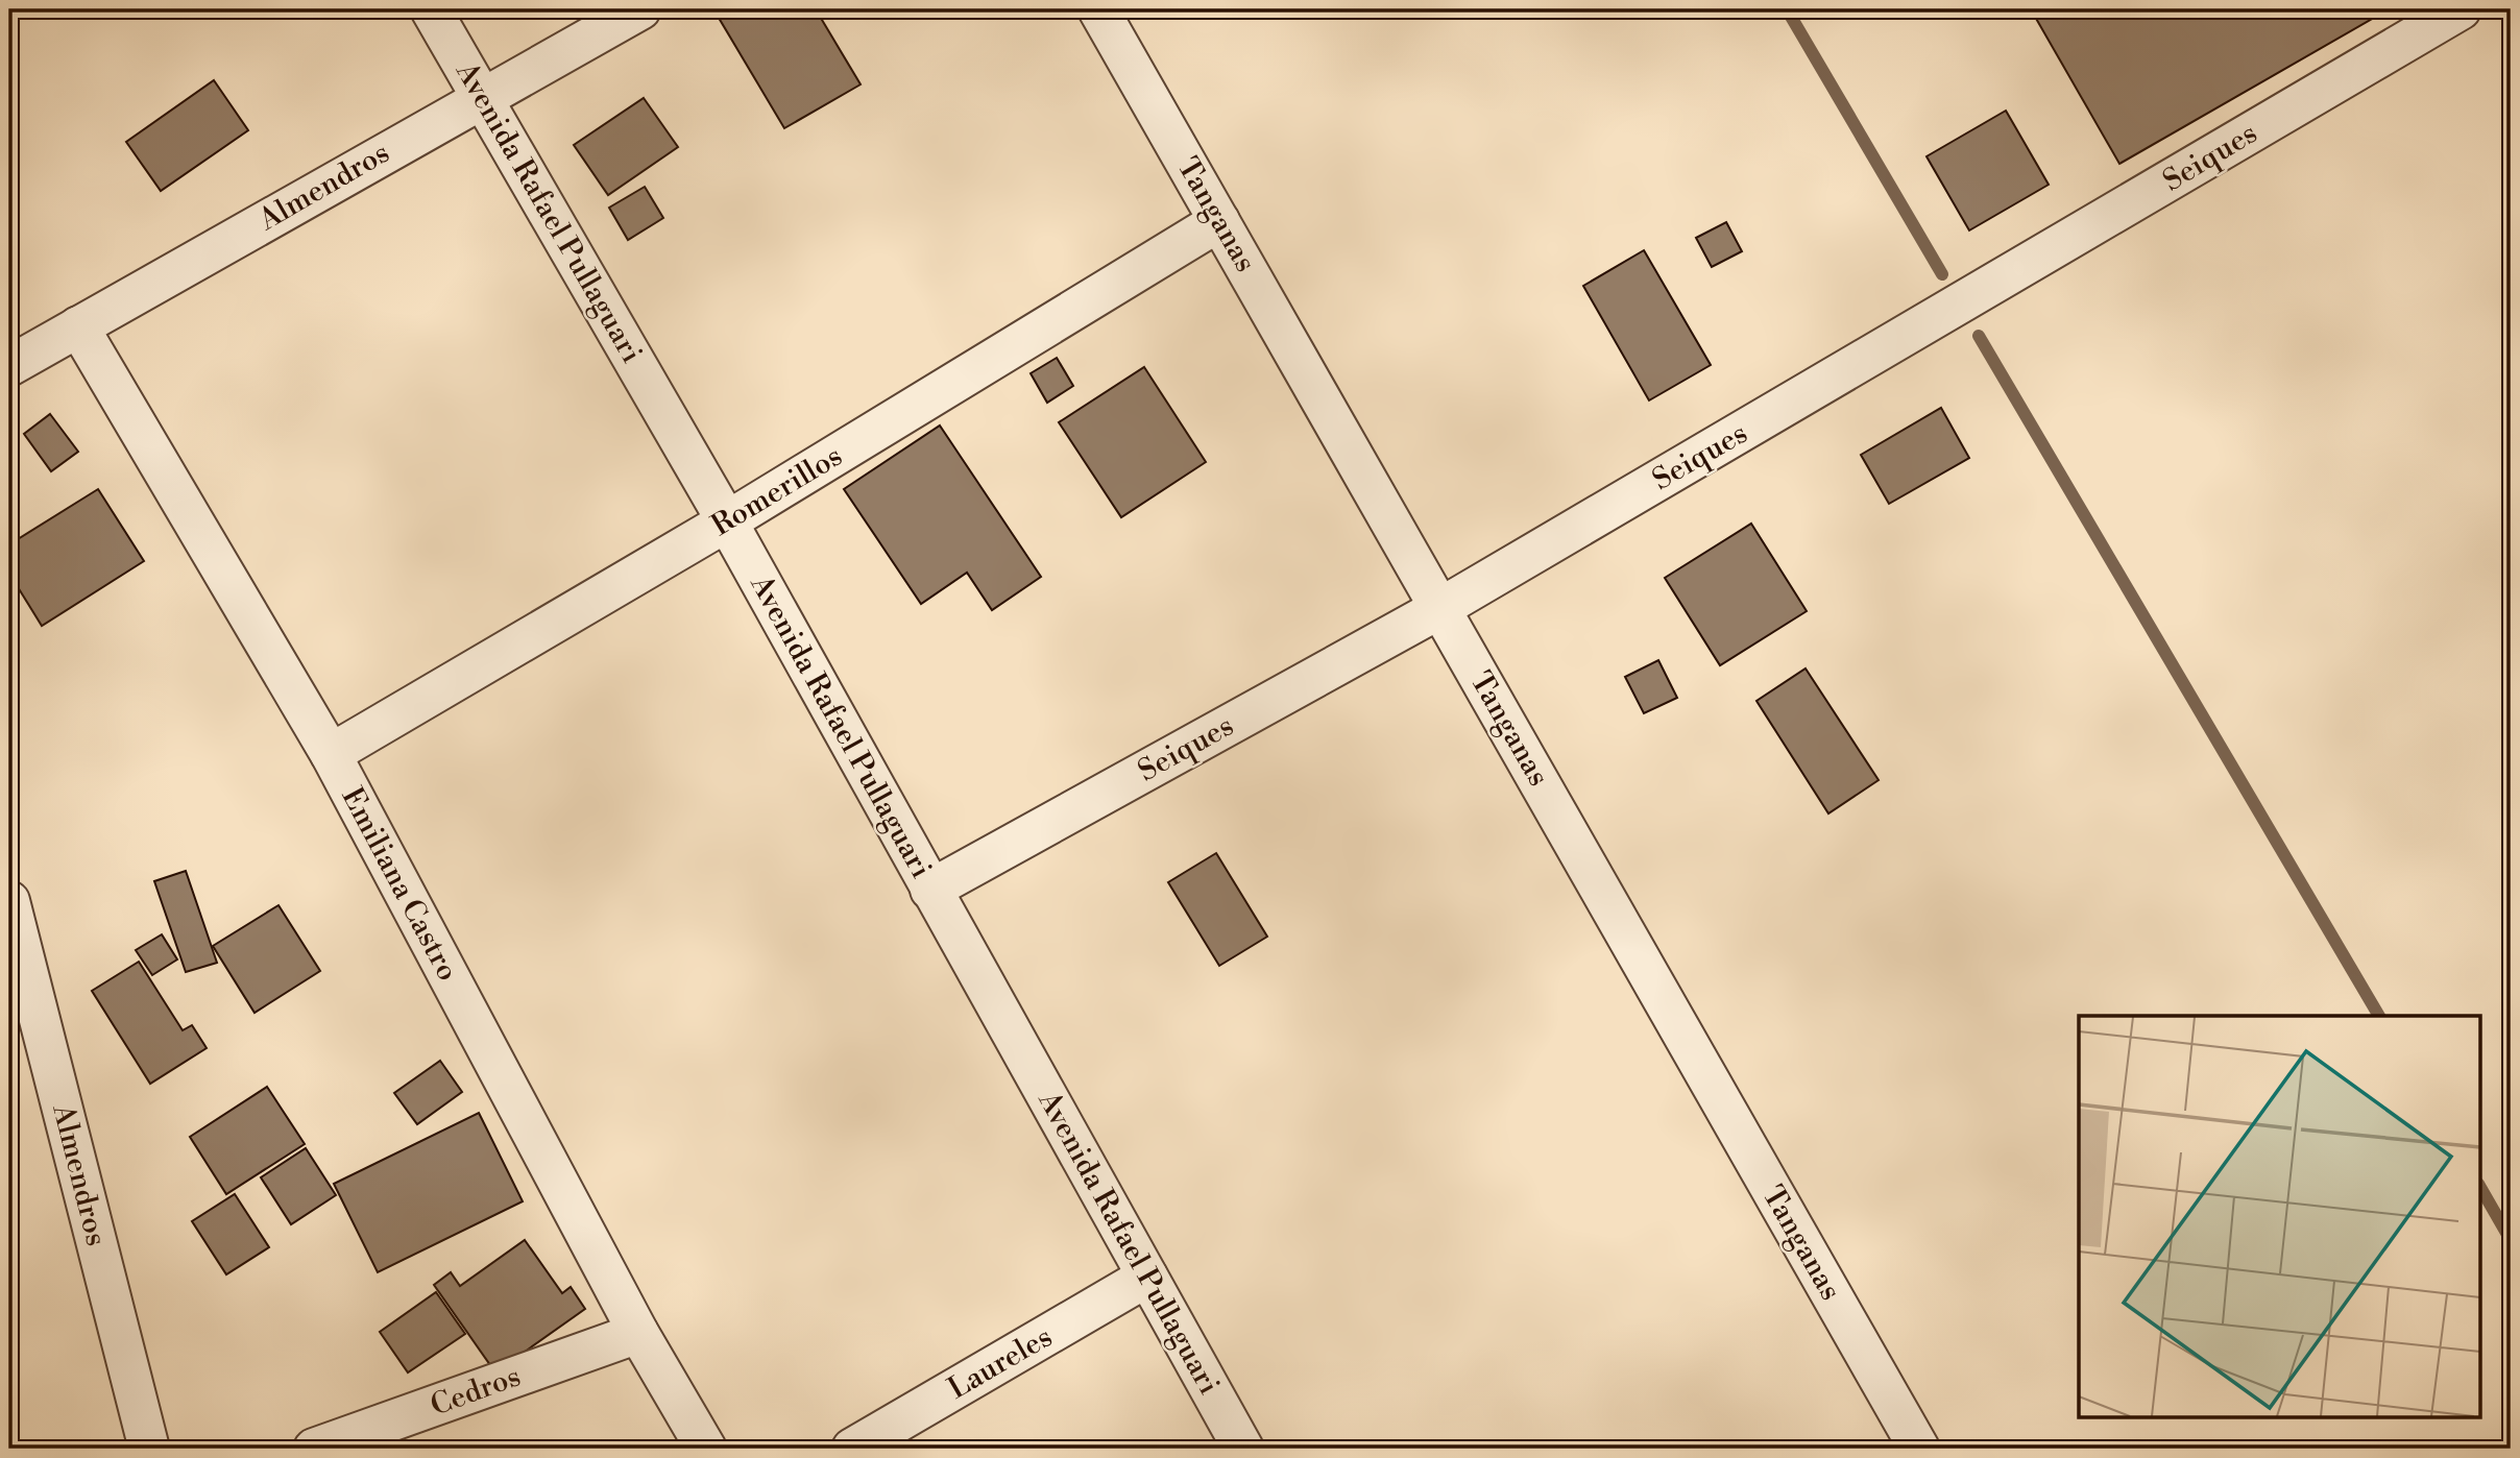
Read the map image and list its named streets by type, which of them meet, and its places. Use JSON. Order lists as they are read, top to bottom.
{
  "streets": {
    "street": [
      "Seiques",
      "Almendros",
      "Avenida Rafael Pullaguari",
      "Tanganas",
      "Romerillos",
      "Emiliana Castro",
      "Laureles",
      "Cedros"
    ]
  },
  "crossings": [
    ["Seiques", "Avenida Rafael Pullaguari"],
    ["Seiques", "Tanganas"],
    ["Almendros", "Avenida Rafael Pullaguari"],
    ["Almendros", "Emiliana Castro"],
    ["Avenida Rafael Pullaguari", "Romerillos"],
    ["Avenida Rafael Pullaguari", "Laureles"],
    ["Tanganas", "Romerillos"],
    ["Romerillos", "Emiliana Castro"],
    ["Emiliana Castro", "Cedros"]
  ]
}
